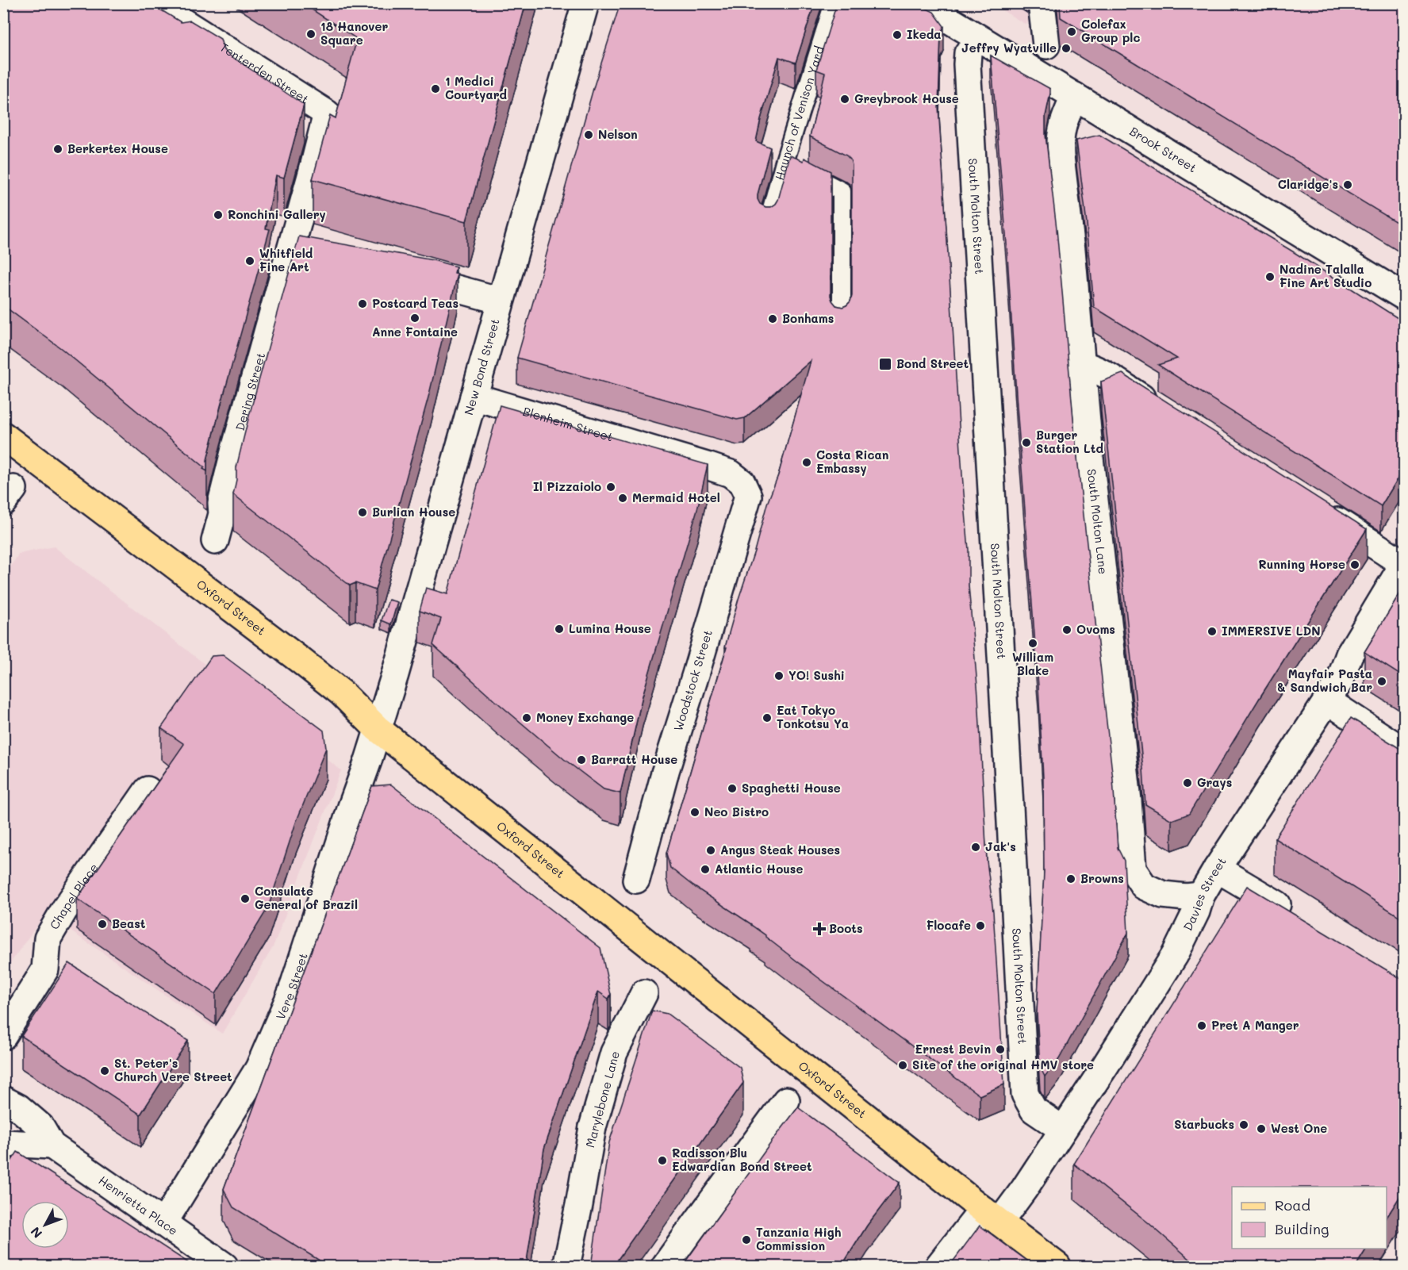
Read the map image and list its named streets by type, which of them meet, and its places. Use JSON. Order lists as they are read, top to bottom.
{
  "streets": {
    "main road": ["Oxford Street"],
    "street": [
      "Tenterden Street",
      "Brook Street",
      "South Molton Street",
      "New Bond Street",
      "Dering Street",
      "Blenheim Street",
      "South Molton Lane",
      "Woodstock Street",
      "Davies Street",
      "Chapel Place",
      "Vere Street",
      "Marylebone Lane",
      "Henrietta Place"
    ],
    "lane": ["Haunch of Venison Yard"]
  },
  "crossings": [
    ["Tenterden Street", "Dering Street"],
    ["Brook Street", "South Molton Lane"],
    ["South Molton Street", "Davies Street"],
    ["New Bond Street", "Blenheim Street"],
    ["New Bond Street", "Oxford Street"],
    ["New Bond Street", "Vere Street"],
    ["Blenheim Street", "Woodstock Street"],
    ["South Molton Lane", "Davies Street"],
    ["Oxford Street", "Davies Street"],
    ["Oxford Street", "Vere Street"],
    ["Vere Street", "Henrietta Place"]
  ],
  "places": {
    "other": [
      "Colefax Group plc",
      "18 Hanover Square",
      "Ikeda",
      "Jeffry Wyatville",
      "1 Medici Courtyard",
      "Greybrook House",
      "Nelson",
      "Berkertex House",
      "Claridge's",
      "Ronchini Gallery",
      "Whitfield Fine Art",
      "Nadine Talalla Fine Art Studio",
      "Postcard Teas",
      "Anne Fontaine",
      "Bonhams",
      "Burger Station Ltd",
      "Costa Rican Embassy",
      "Il Pizzaiolo",
      "Mermaid Hotel",
      "Burlian House",
      "Running Horse",
      "Lumina House",
      "Ovoms",
      "IMMERSIVE LDN",
      "William Blake",
      "YO! Sushi",
      "Mayfair Pasta & Sandwich Bar",
      "Money Exchange",
      "Eat Tokyo Tonkotsu Ya",
      "Barratt House",
      "Grays",
      "Spaghetti House",
      "Neo Bistro",
      "Jak's",
      "Angus Steak Houses",
      "Atlantic House",
      "Browns",
      "Consulate General of Brazil",
      "Beast",
      "Flocafe",
      "Pret A Manger",
      "Ernest Bevin",
      "Site of the original HMV store",
      "St. Peter's Church Vere Street",
      "Starbucks",
      "West One",
      "Radisson Blu Edwardian Bond Street",
      "Tanzania High Commission"
    ],
    "transit": ["Bond Street"],
    "health": ["Boots"]
  },
  "legend": ["Road", "Building"],
  "north": "bottom left"
}
